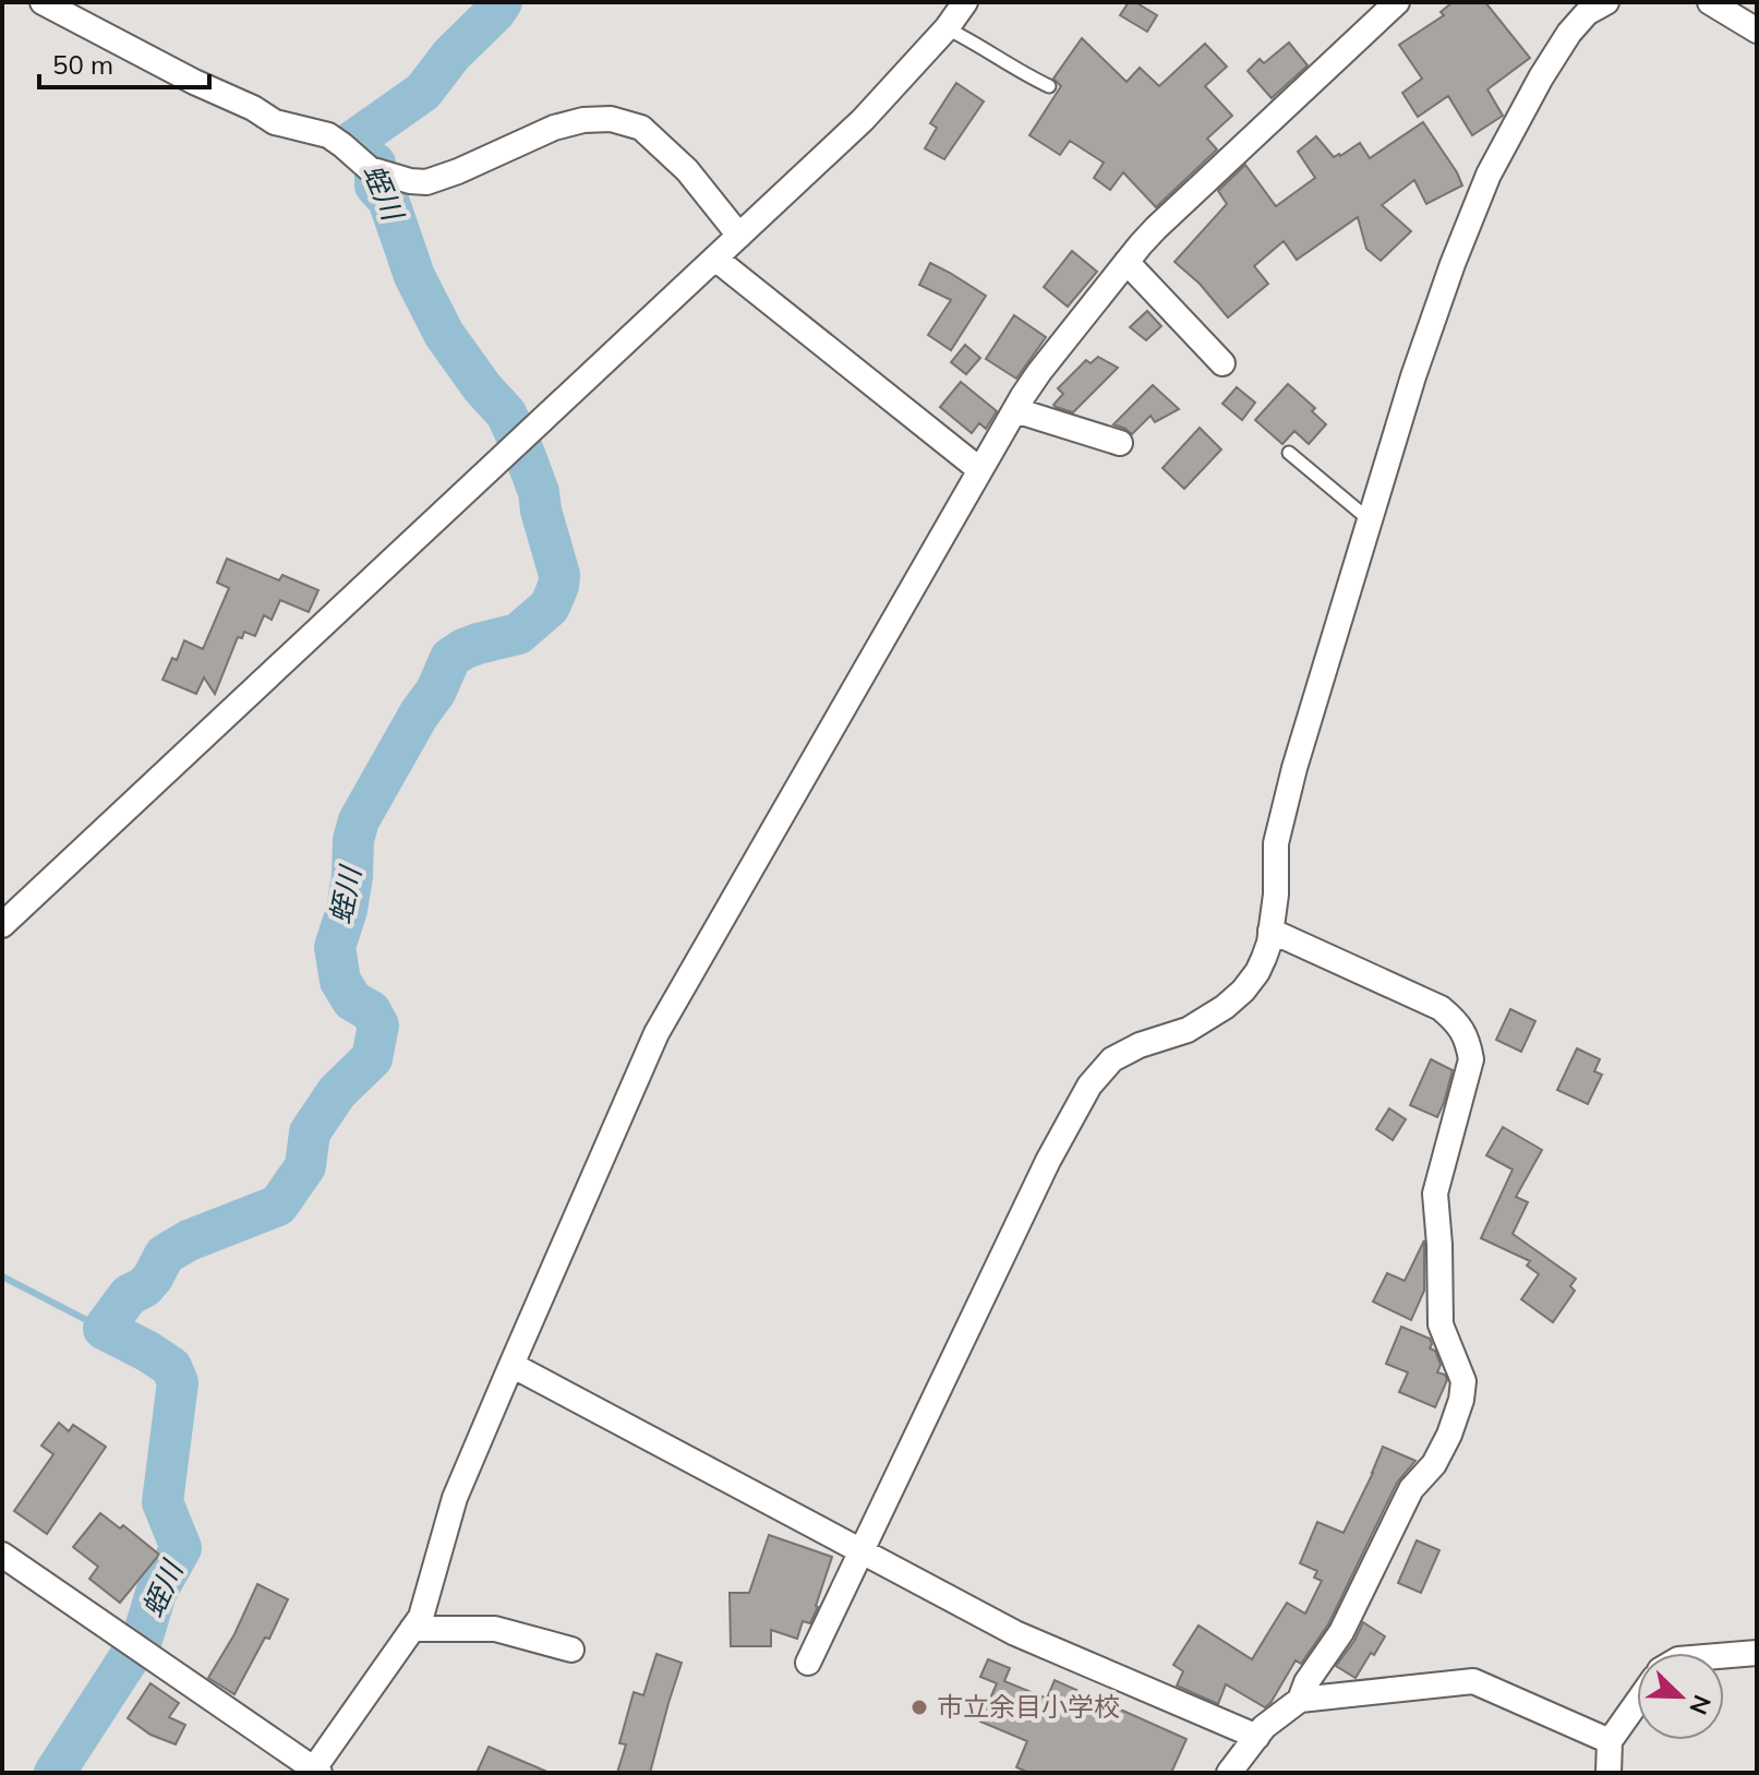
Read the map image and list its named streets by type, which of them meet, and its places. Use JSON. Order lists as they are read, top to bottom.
{
  "water": ["蛭川"],
  "places": ["市立余目小学校"],
  "scale_bar": "50 m",
  "north": "bottom right"
}
